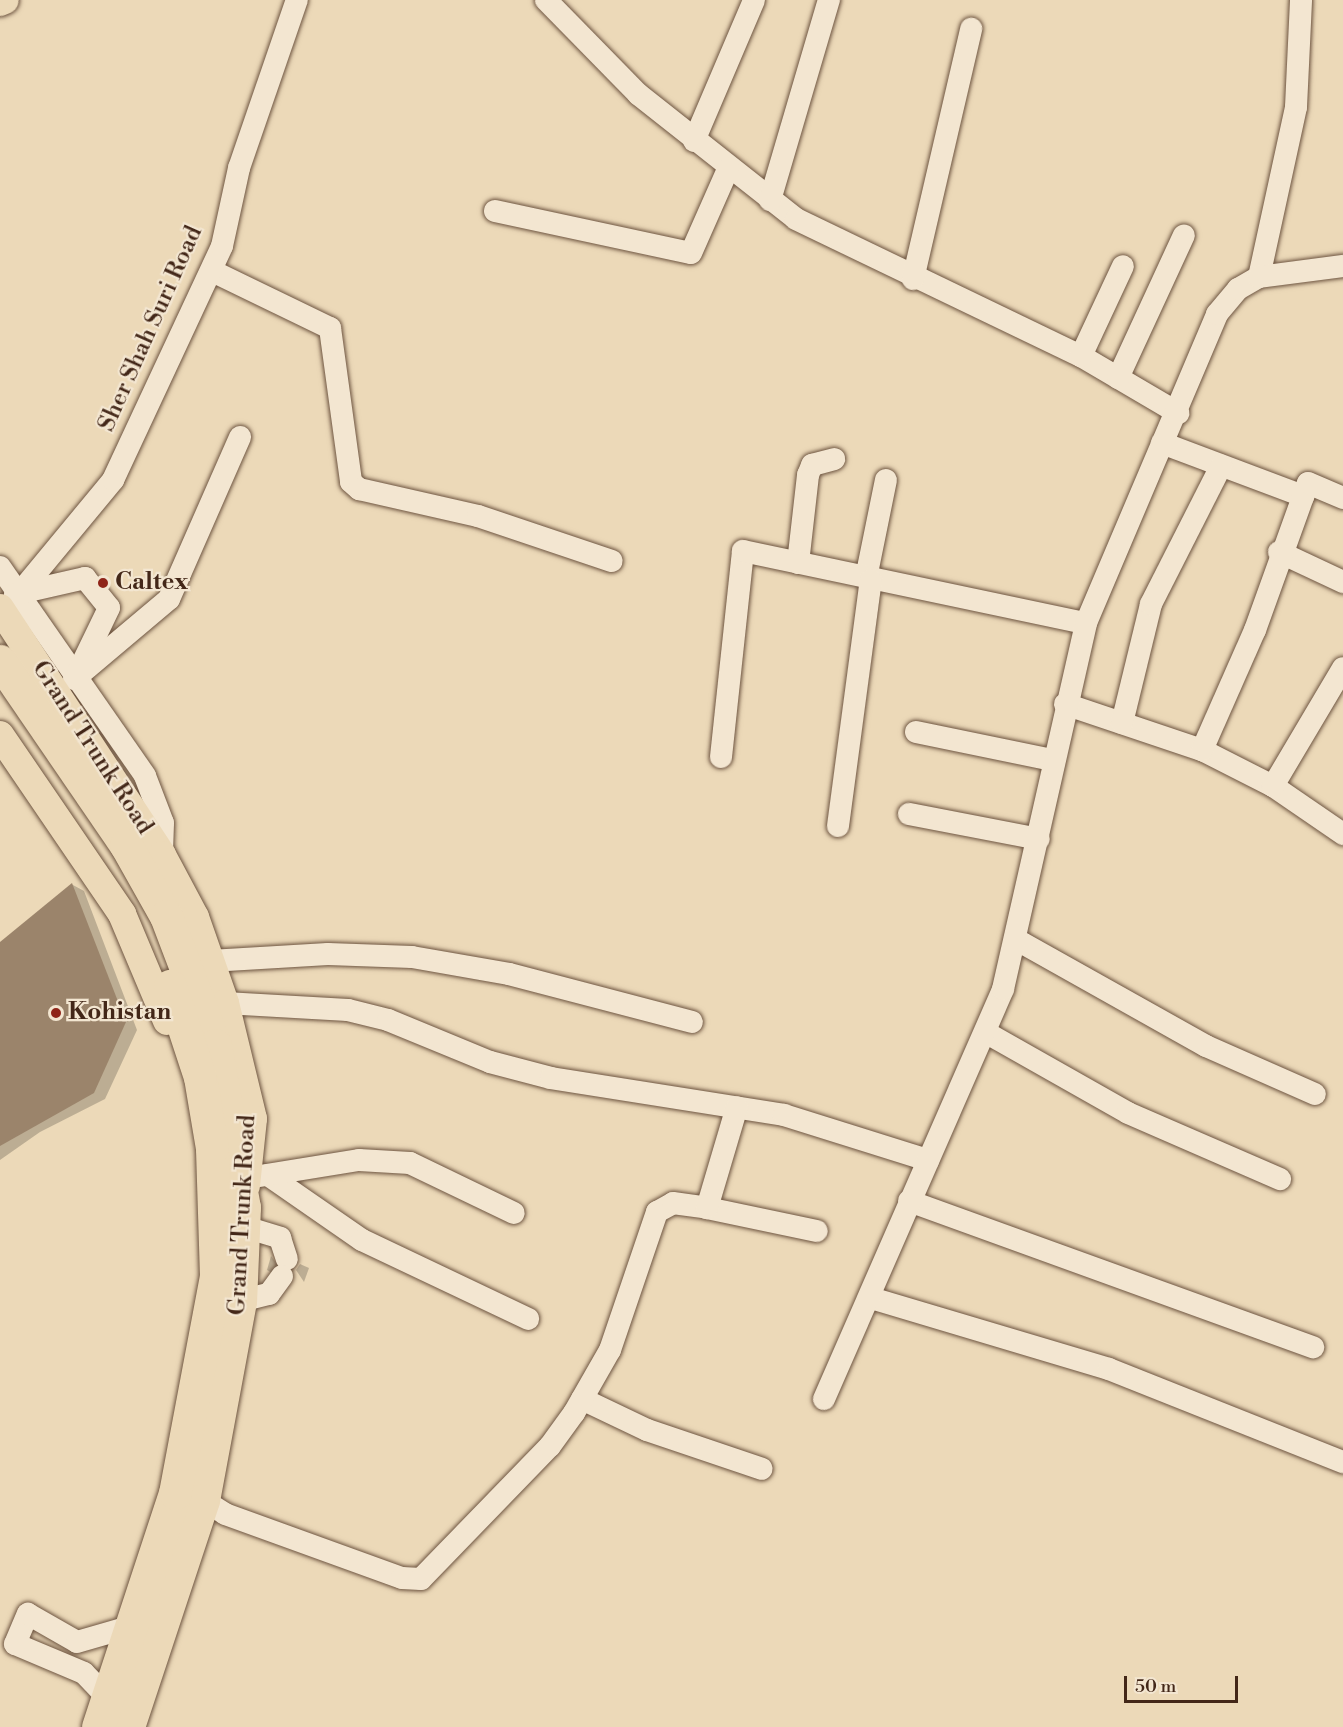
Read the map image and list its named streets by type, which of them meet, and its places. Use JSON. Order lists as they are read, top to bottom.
{
  "streets": {
    "highway": ["Grand Trunk Road"],
    "street": ["Sher Shah Suri Road"]
  },
  "crossings": [
    ["Sher Shah Suri Road", "Grand Trunk Road"]
  ],
  "places": ["Caltex", "Kohistan"],
  "scale_bar": "50 m"
}
